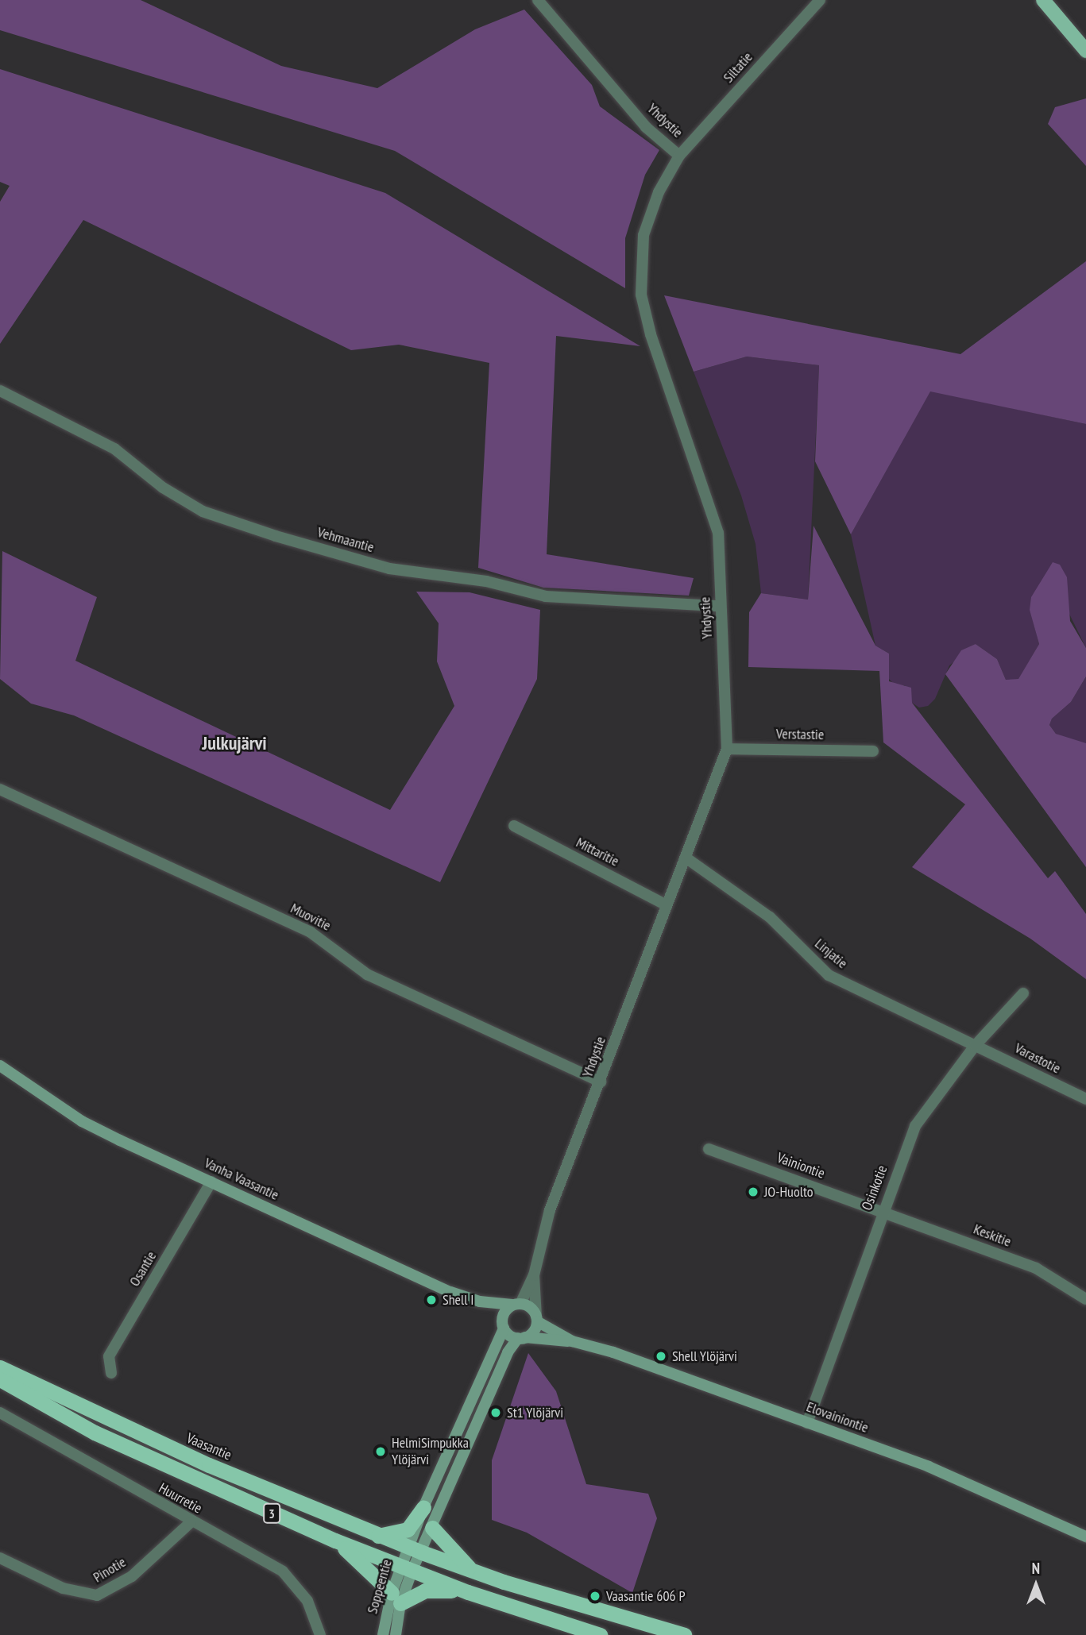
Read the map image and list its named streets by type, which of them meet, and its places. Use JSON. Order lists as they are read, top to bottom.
{
  "streets": {
    "highway": ["Vaasantie", "3"],
    "main road": ["Vanha Vaasantie", "Elovainiontie", "Soppeentie"],
    "street": [
      "Siltatie",
      "Yhdystie",
      "Vehmaantie",
      "Verstastie",
      "Mittaritie",
      "Muovitie",
      "Linjatie",
      "Varastotie",
      "Vainiontie",
      "Osinkotie",
      "Keskitie",
      "Osantie",
      "Huurretie",
      "Pinotie"
    ]
  },
  "crossings": [
    ["Siltatie", "Yhdystie"],
    ["Yhdystie", "Vehmaantie"],
    ["Yhdystie", "Verstastie"],
    ["Yhdystie", "Mittaritie"],
    ["Yhdystie", "Muovitie"],
    ["Yhdystie", "Linjatie"],
    ["Yhdystie", "Vanha Vaasantie"],
    ["Yhdystie", "Elovainiontie"],
    ["Linjatie", "Varastotie"],
    ["Linjatie", "Osinkotie"],
    ["Varastotie", "Osinkotie"],
    ["Vainiontie", "Osinkotie"],
    ["Vainiontie", "Keskitie"],
    ["Vanha Vaasantie", "Osantie"],
    ["Vanha Vaasantie", "Elovainiontie"],
    ["Osinkotie", "Keskitie"],
    ["Osinkotie", "Elovainiontie"],
    ["Vaasantie", "Soppeentie"],
    ["Huurretie", "Pinotie"],
    ["3", "Soppeentie"]
  ],
  "districts": ["Julkujärvi"],
  "places": [
    "JO-Huolto",
    "Shell I",
    "Shell Ylöjärvi",
    "St1 Ylöjärvi",
    "HelmiSimpukka Ylöjärvi",
    "Vaasantie 606 P"
  ],
  "north": "top"
}
